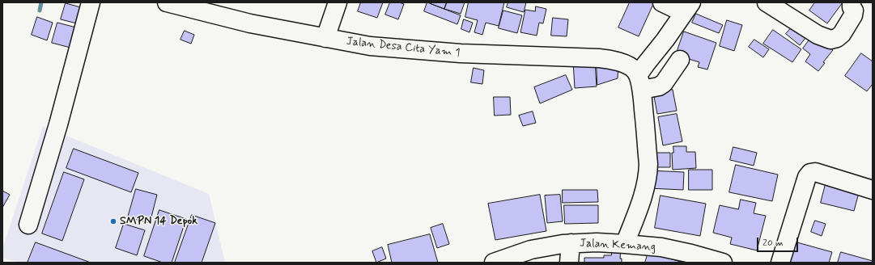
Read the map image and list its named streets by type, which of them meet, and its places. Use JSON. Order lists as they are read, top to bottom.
{
  "streets": {
    "street": ["Jalan Desa Cita Yam 1", "Jalan Kemang"]
  },
  "places": ["SMPN 14 Depok"],
  "scale_bar": "20 m"
}
